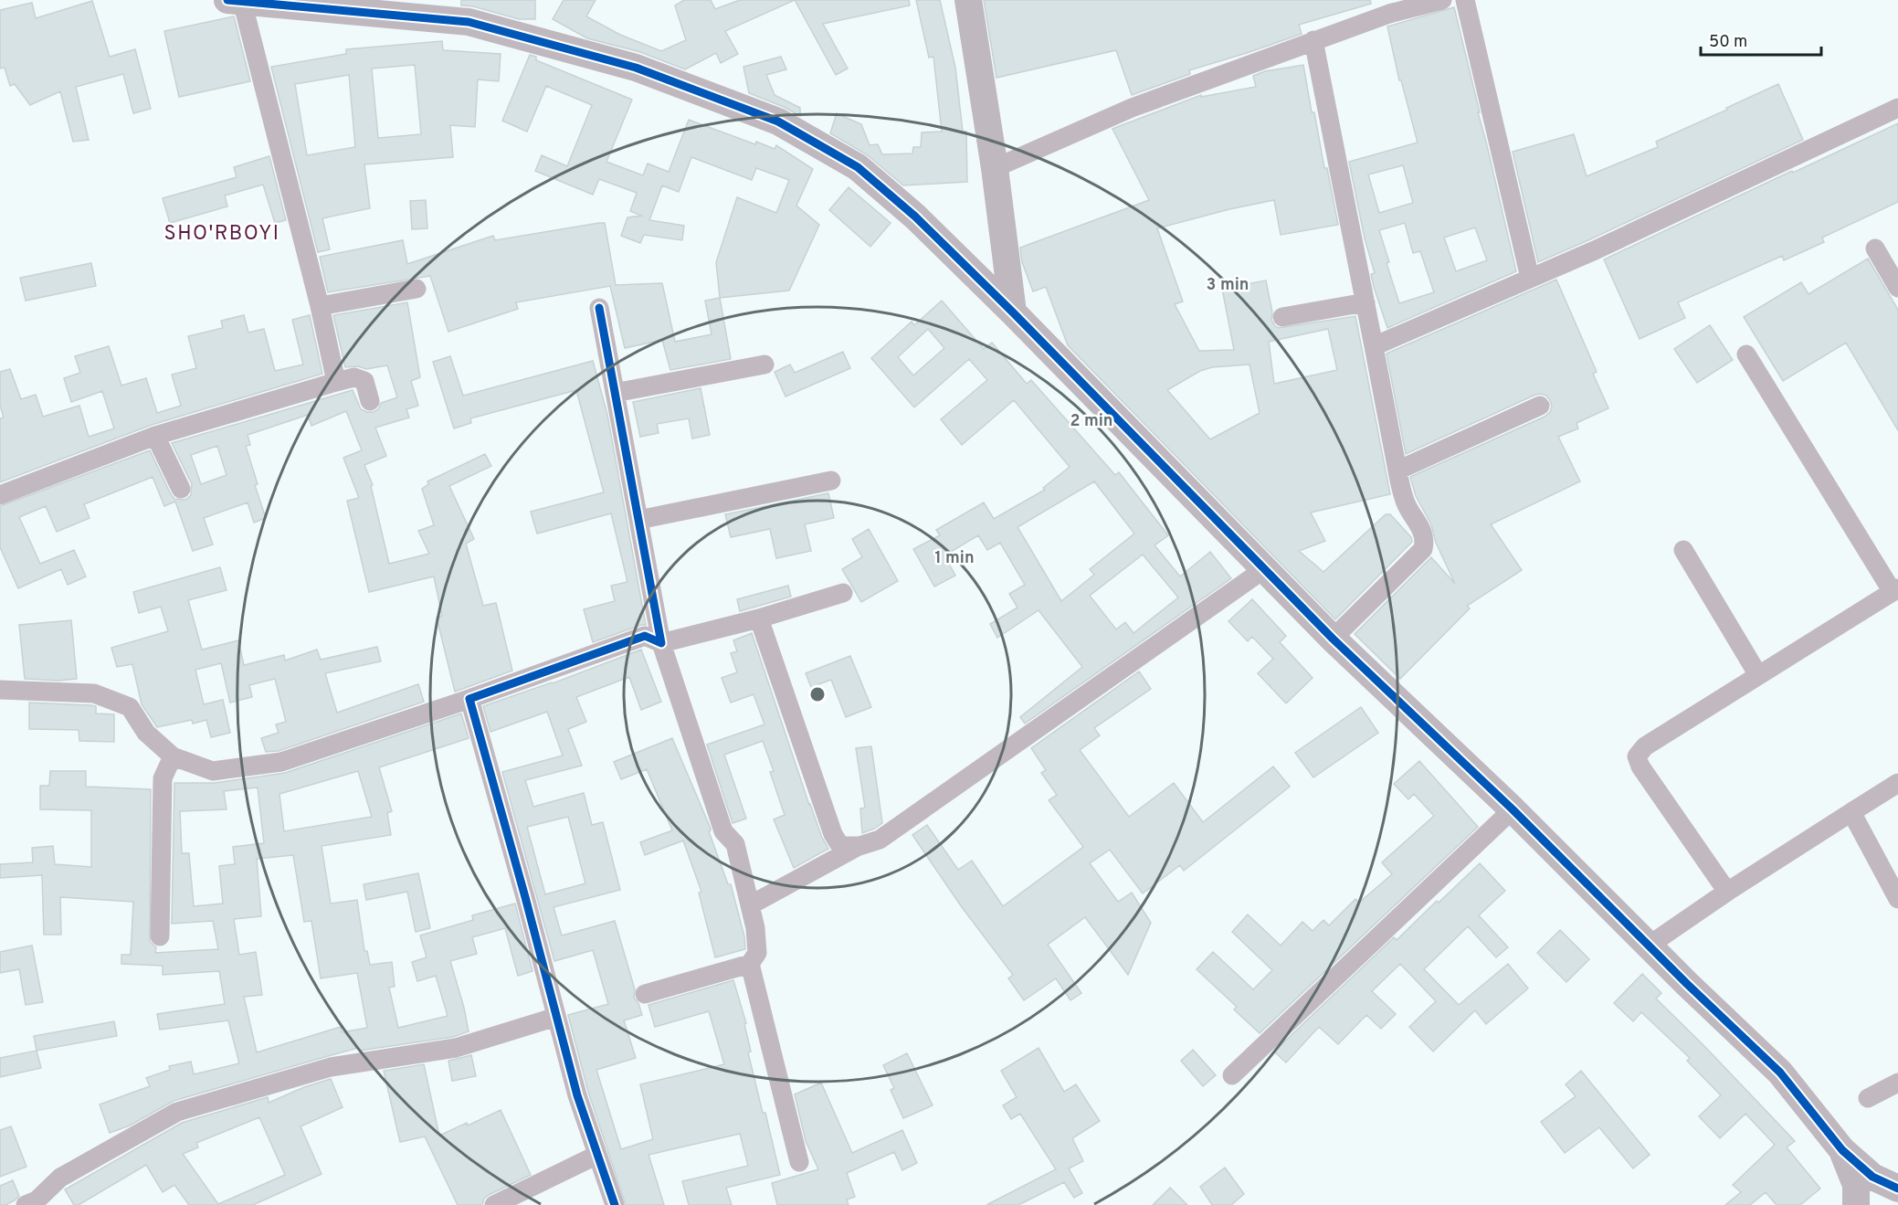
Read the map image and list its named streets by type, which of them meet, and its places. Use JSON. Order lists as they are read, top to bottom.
{
  "districts": ["SHO'RBOYI"],
  "scale_bar": "50 m",
  "rings": ["3 min", "2 min", "1 min"]
}
